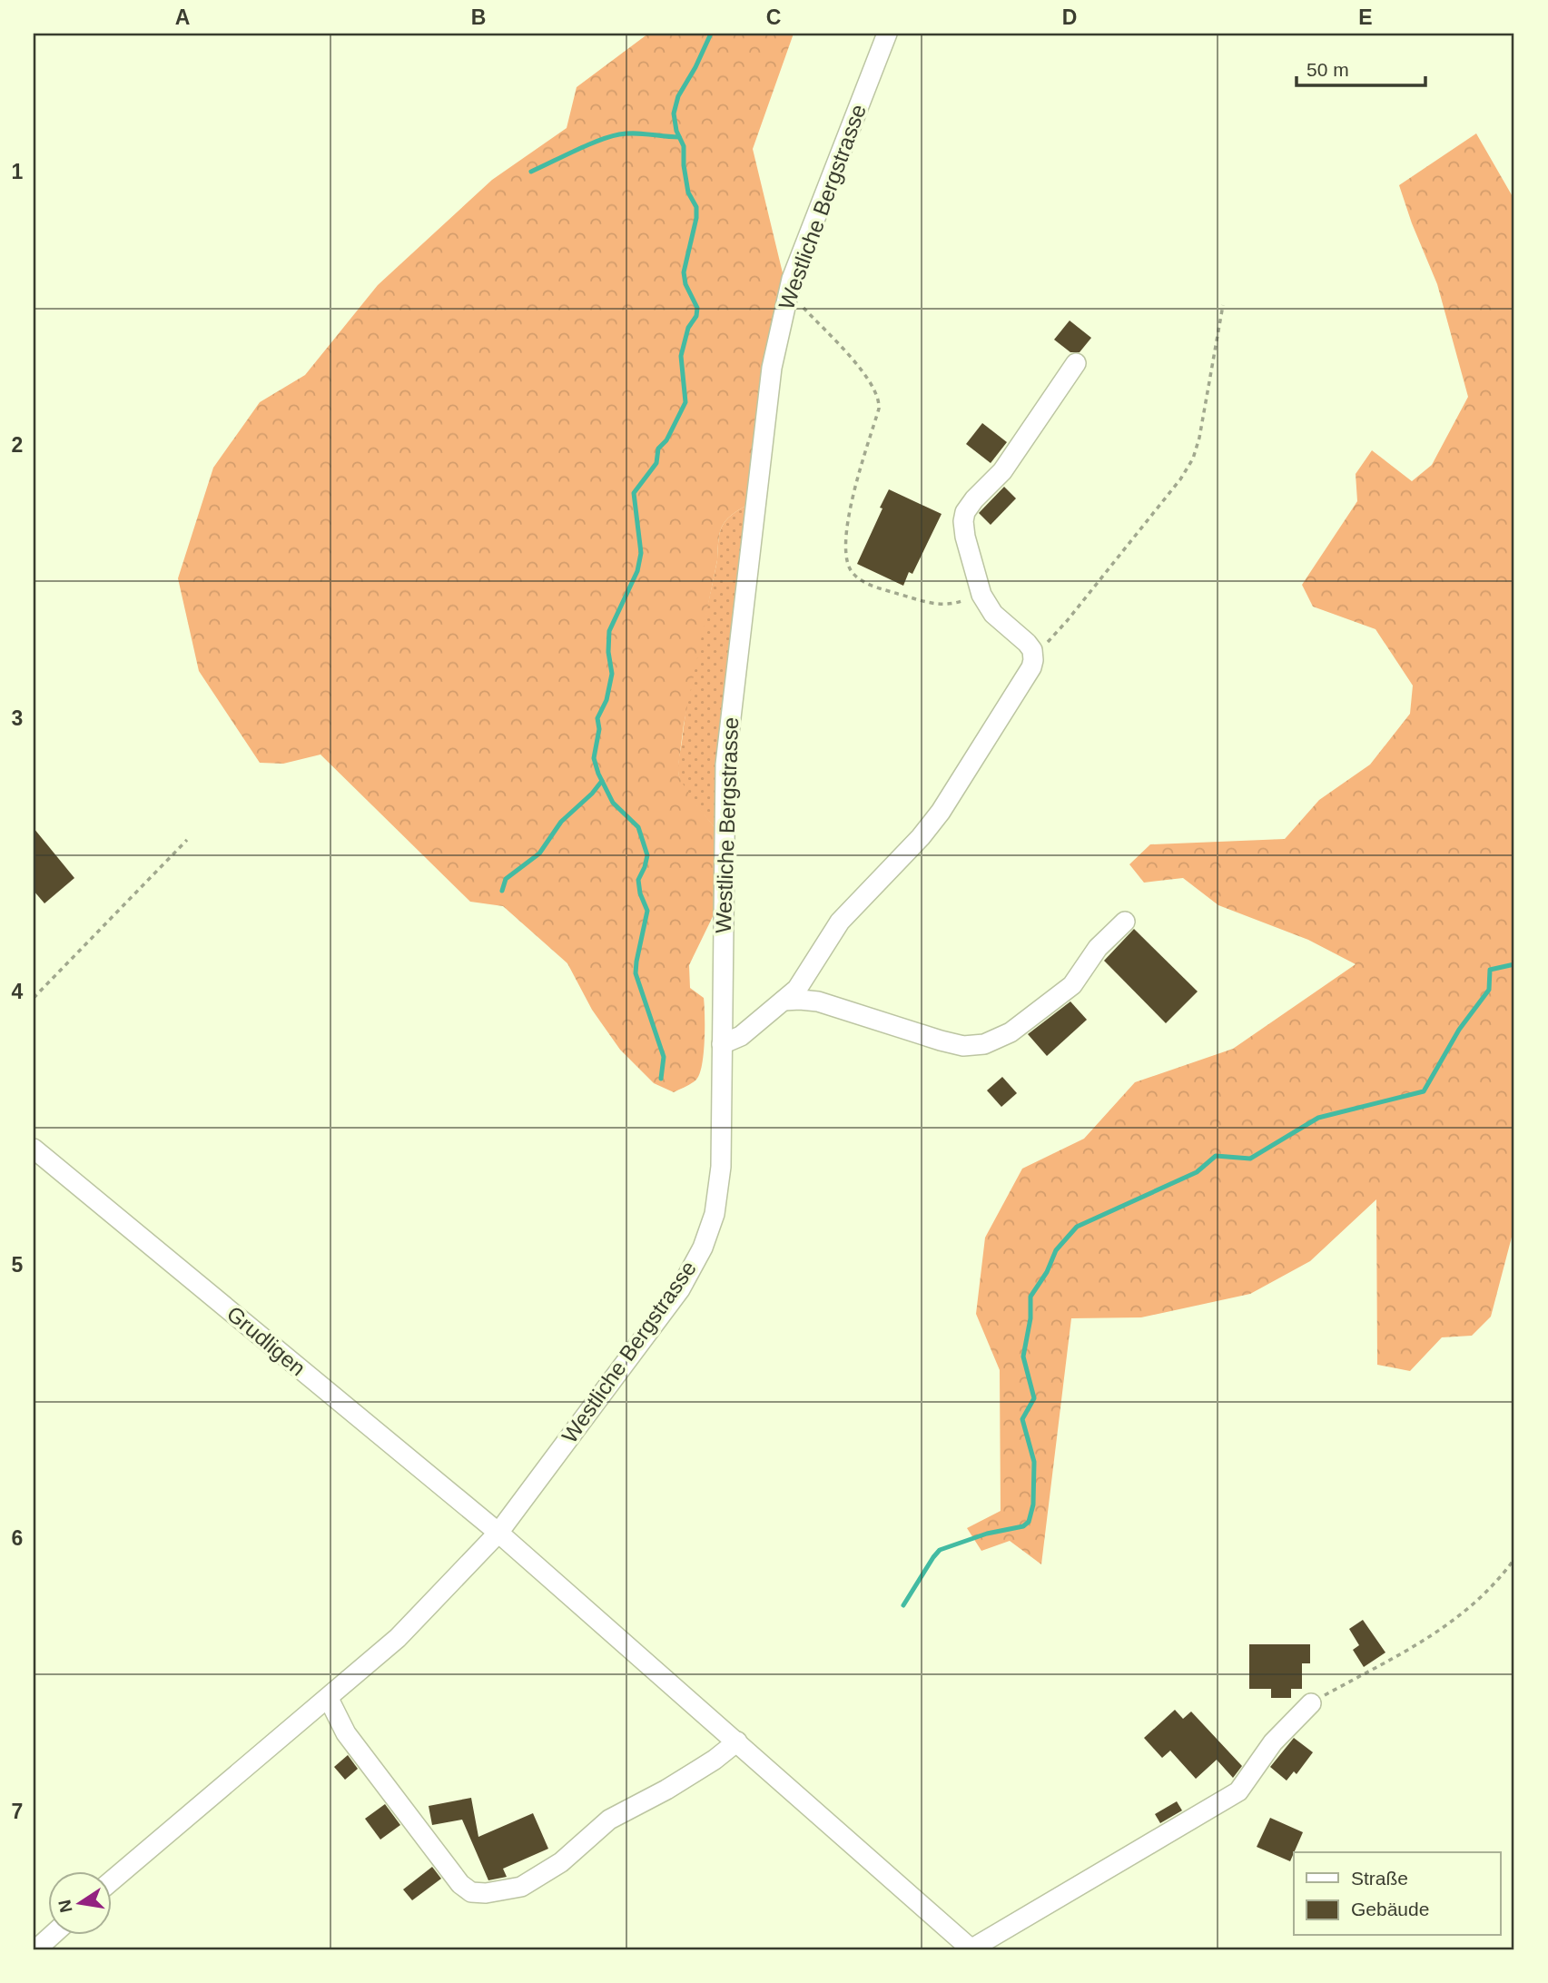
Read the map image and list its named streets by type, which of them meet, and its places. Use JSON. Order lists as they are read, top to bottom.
{
  "streets": {
    "street": ["Westliche Bergstrasse", "Grudligen"]
  },
  "crossings": [
    ["Westliche Bergstrasse", "Grudligen"]
  ],
  "legend": ["Straße", "Gebäude"],
  "scale_bar": "50 m",
  "north": "left",
  "grid": {
    "columns": [
      "A",
      "B",
      "C",
      "D",
      "E"
    ],
    "rows": [
      "1",
      "2",
      "3",
      "4",
      "5",
      "6",
      "7"
    ]
  }
}
